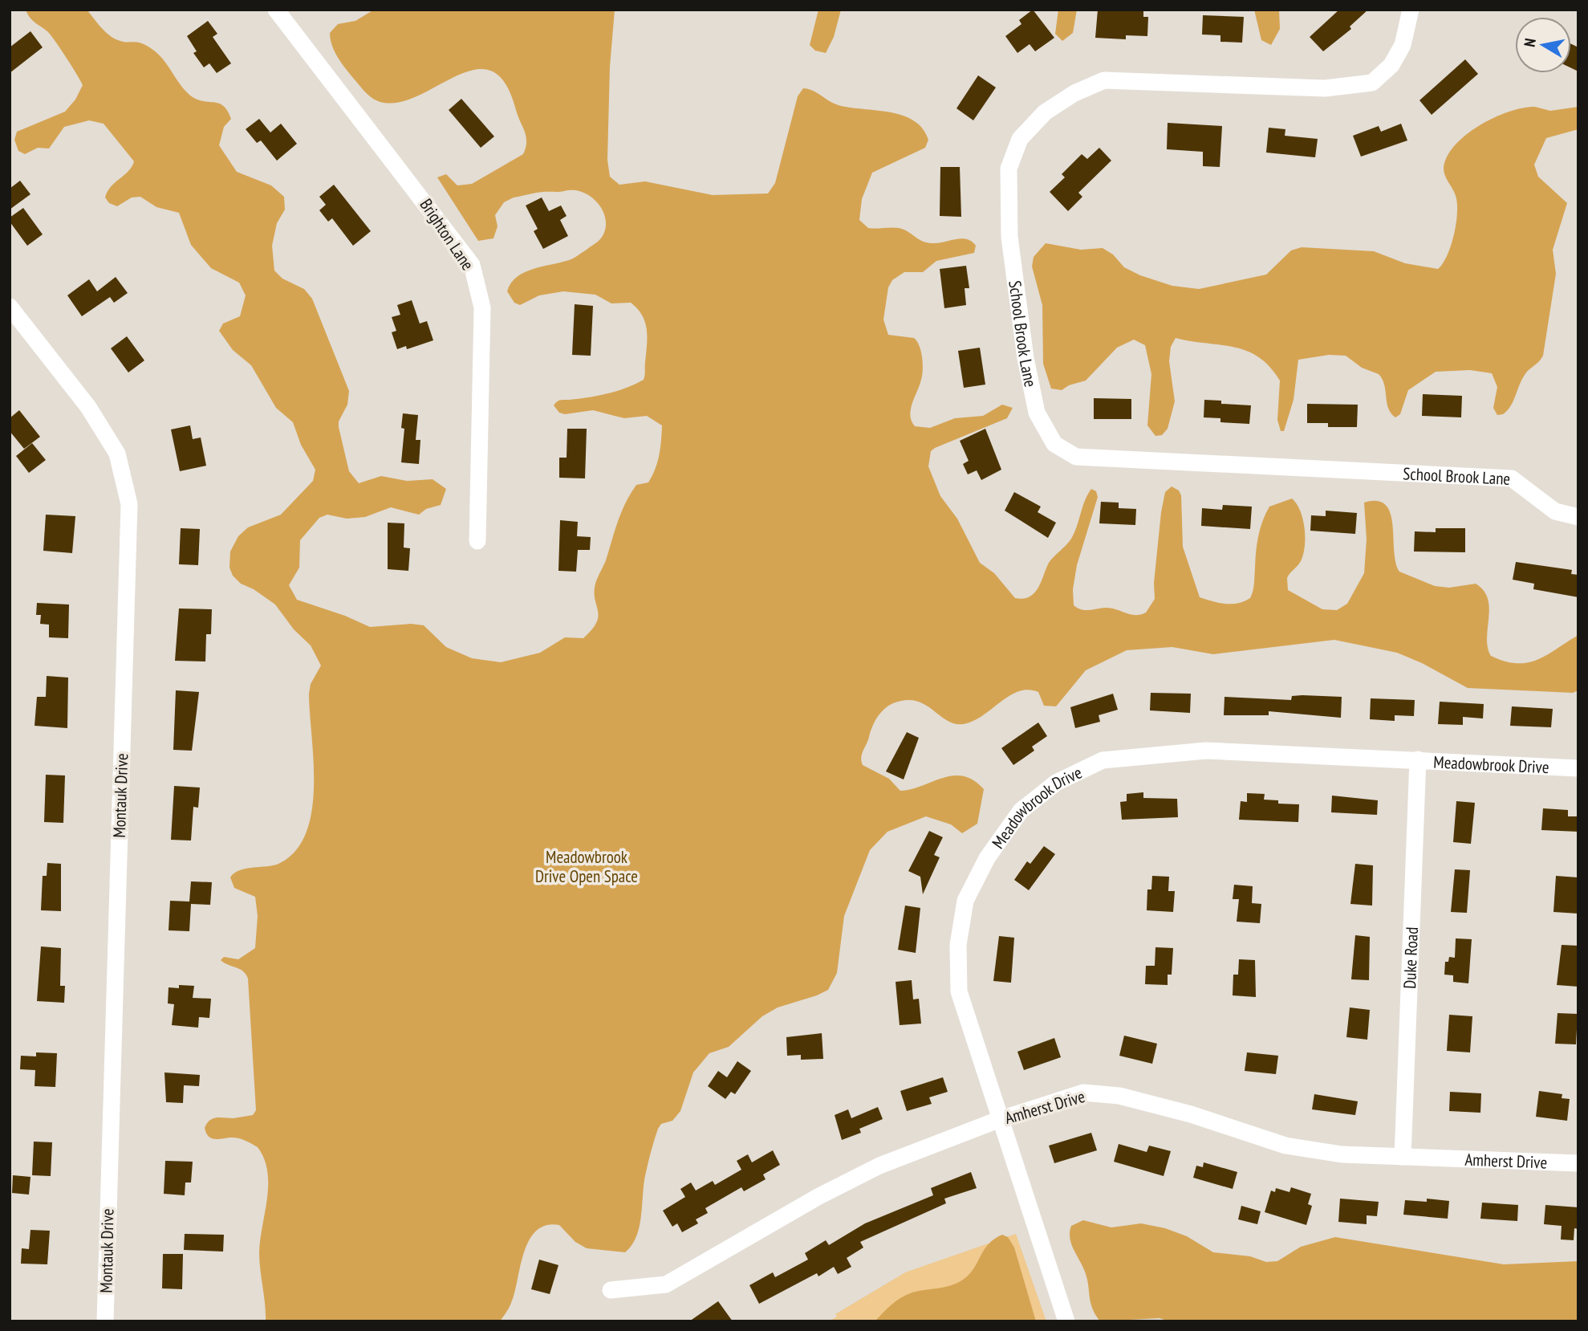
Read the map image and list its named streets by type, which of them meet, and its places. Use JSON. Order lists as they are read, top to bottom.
{
  "streets": {
    "street": [
      "Brighton Lane",
      "School Brook Lane",
      "Meadowbrook Drive",
      "Montauk Drive",
      "Duke Road",
      "Amherst Drive"
    ]
  },
  "crossings": [
    ["Meadowbrook Drive", "Duke Road"],
    ["Meadowbrook Drive", "Amherst Drive"],
    ["Duke Road", "Amherst Drive"]
  ],
  "parks": ["Meadowbrook Drive Open Space"],
  "north": "left"
}
